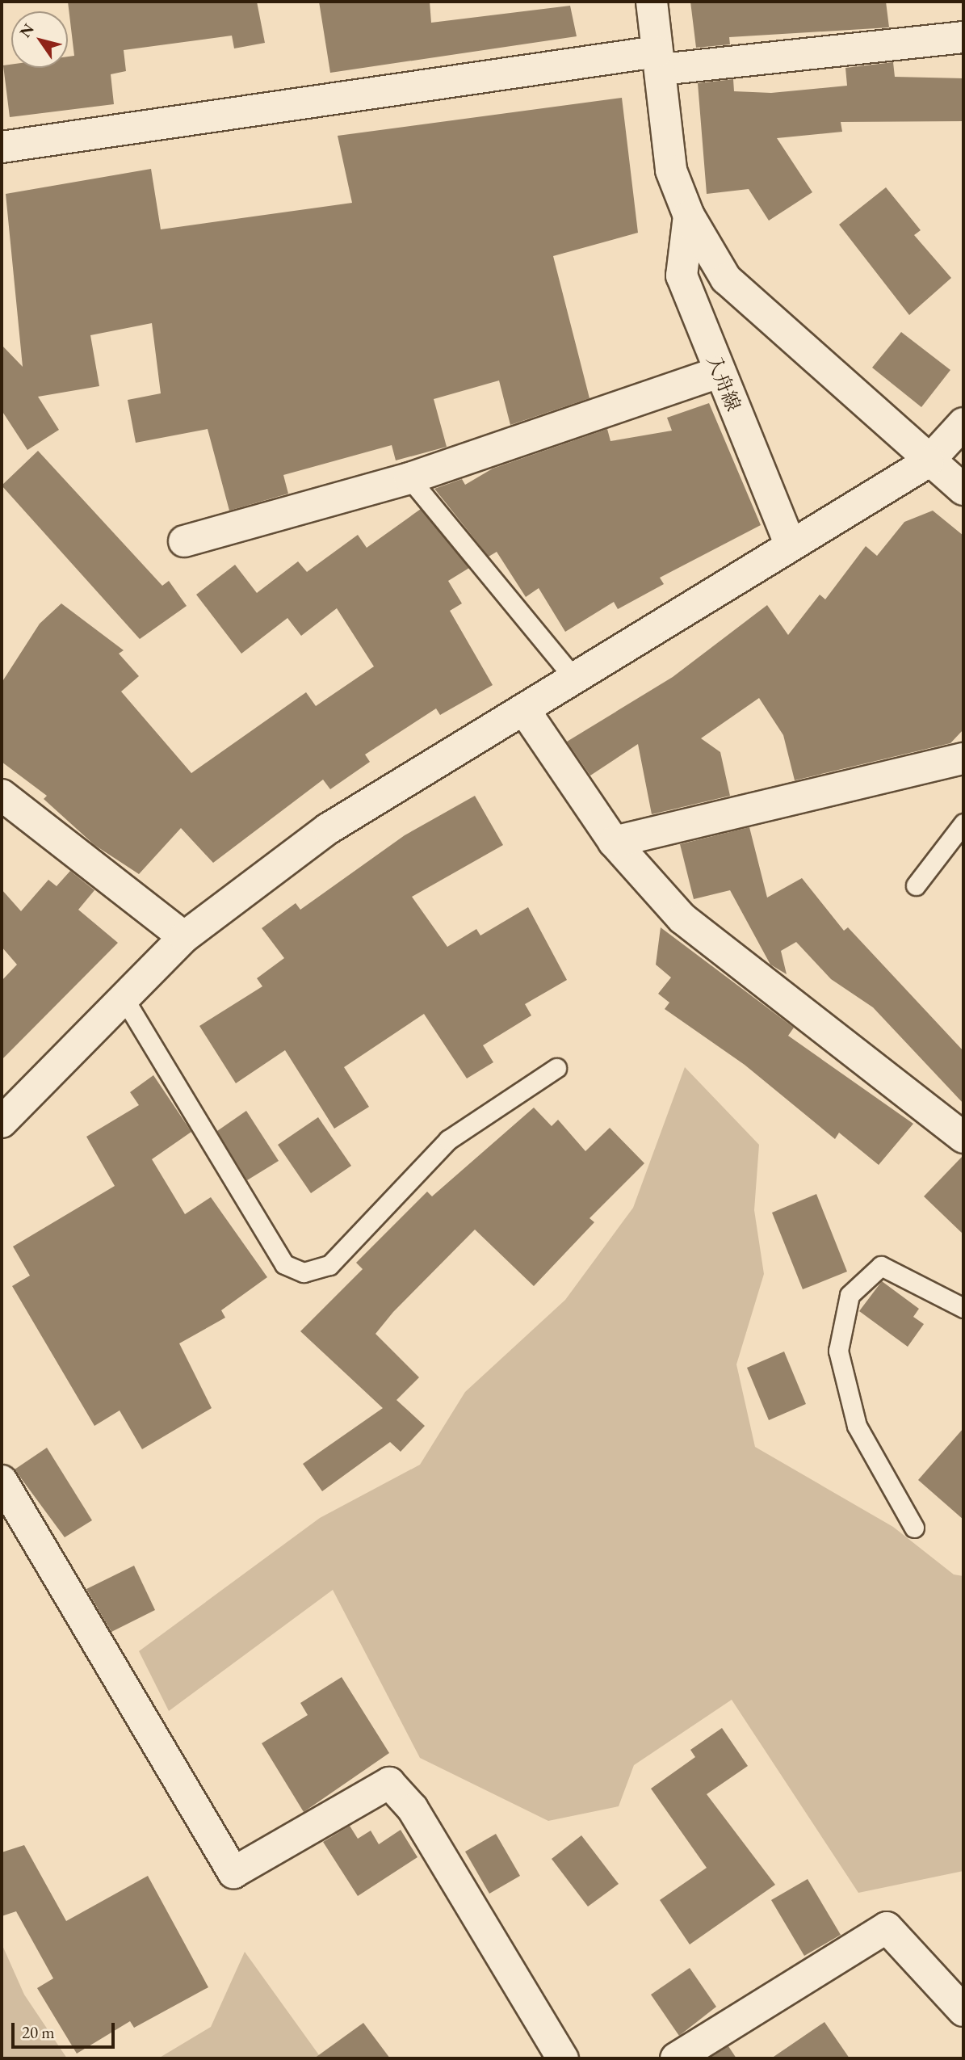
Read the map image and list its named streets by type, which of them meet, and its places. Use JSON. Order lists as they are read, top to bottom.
{
  "streets": {
    "street": ["入舟線"]
  },
  "scale_bar": "20 m",
  "north": "top left"
}
